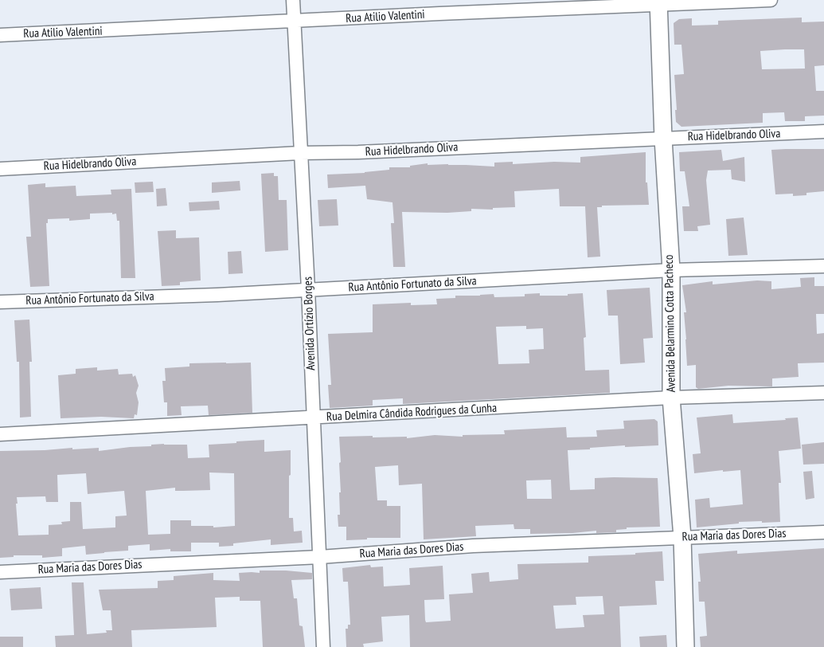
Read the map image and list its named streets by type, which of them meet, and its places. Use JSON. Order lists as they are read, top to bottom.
{
  "streets": {
    "street": [
      "Rua Atilio Valentini",
      "Rua Hidelbrando Oliva",
      "Rua Antônio Fortunato da Silva",
      "Avenida Ortízio Borges",
      "Avenida Belarmino Cotta Pacheco",
      "Rua Delmira Cândida Rodrigues da Cunha",
      "Rua Maria das Dores Dias"
    ]
  },
  "crossings": [
    ["Rua Atilio Valentini", "Avenida Ortízio Borges"],
    ["Rua Atilio Valentini", "Avenida Belarmino Cotta Pacheco"],
    ["Rua Hidelbrando Oliva", "Avenida Ortízio Borges"],
    ["Rua Hidelbrando Oliva", "Avenida Belarmino Cotta Pacheco"],
    ["Rua Antônio Fortunato da Silva", "Avenida Ortízio Borges"],
    ["Rua Antônio Fortunato da Silva", "Avenida Belarmino Cotta Pacheco"],
    ["Avenida Ortízio Borges", "Rua Delmira Cândida Rodrigues da Cunha"],
    ["Avenida Ortízio Borges", "Rua Maria das Dores Dias"],
    ["Avenida Belarmino Cotta Pacheco", "Rua Delmira Cândida Rodrigues da Cunha"],
    ["Avenida Belarmino Cotta Pacheco", "Rua Maria das Dores Dias"]
  ]
}
